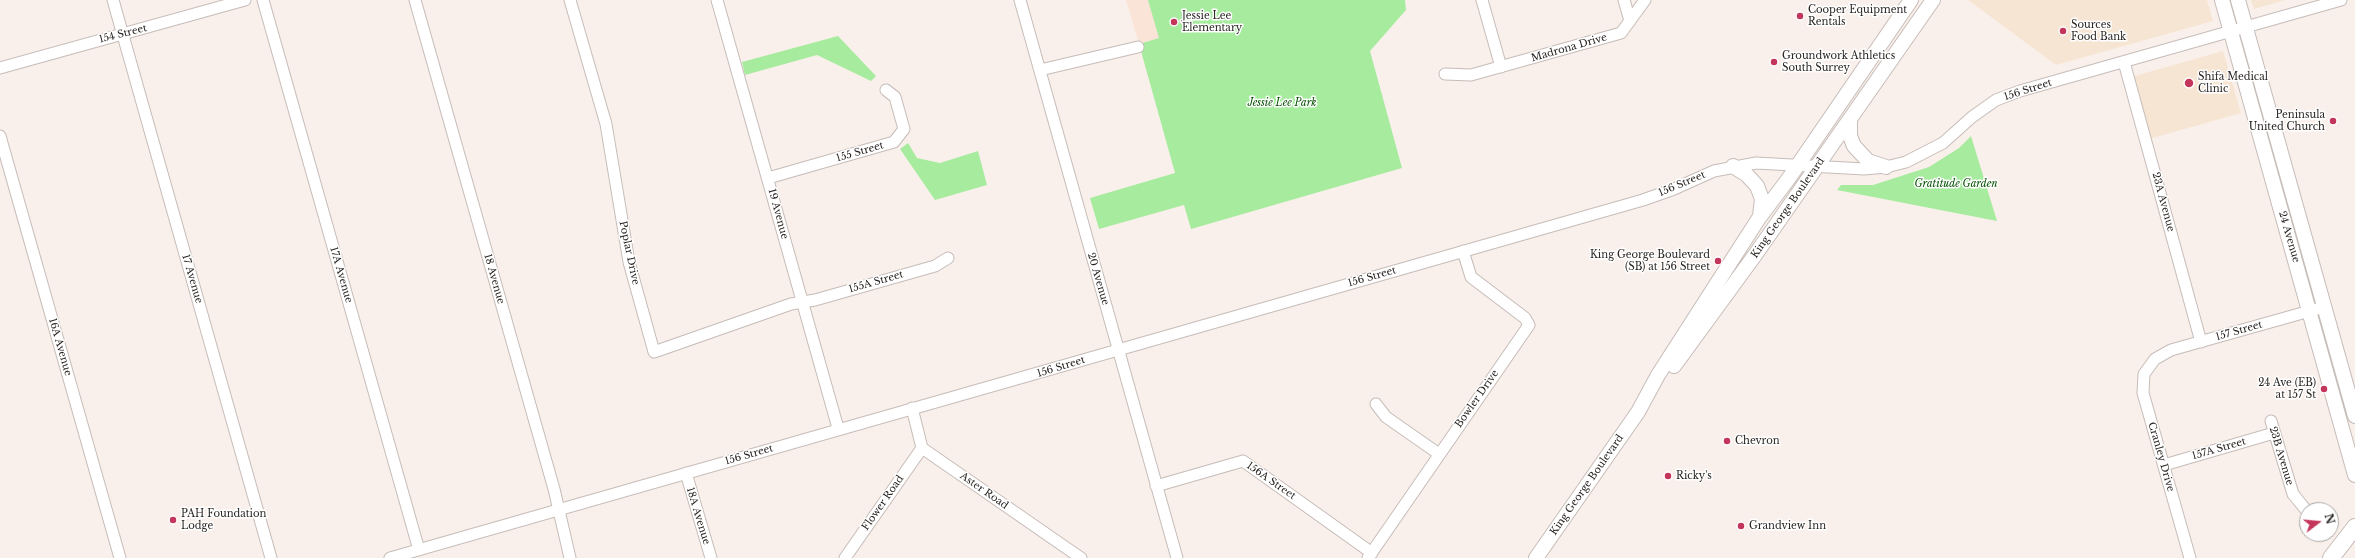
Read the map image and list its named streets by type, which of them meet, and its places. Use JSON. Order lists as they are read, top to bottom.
{
  "streets": {
    "main road": ["King George Boulevard", "24 Avenue"],
    "street": [
      "154 Street",
      "Madrona Drive",
      "156 Street",
      "155 Street",
      "23A Avenue",
      "19 Avenue",
      "Poplar Drive",
      "17A Avenue",
      "17 Avenue",
      "18 Avenue",
      "20 Avenue",
      "155A Street",
      "157 Street",
      "16A Avenue",
      "Bowler Drive",
      "157A Street",
      "23B Avenue",
      "Cranley Drive",
      "156A Street",
      "Aster Road",
      "Flower Road",
      "18A Avenue"
    ]
  },
  "crossings": [
    ["154 Street", "17 Avenue"],
    ["156 Street", "23A Avenue"],
    ["156 Street", "King George Boulevard"],
    ["156 Street", "19 Avenue"],
    ["156 Street", "24 Avenue"],
    ["156 Street", "17A Avenue"],
    ["156 Street", "18 Avenue"],
    ["156 Street", "20 Avenue"],
    ["156 Street", "Bowler Drive"],
    ["156 Street", "18A Avenue"],
    ["155 Street", "19 Avenue"],
    ["23A Avenue", "157 Street"],
    ["19 Avenue", "Poplar Drive"],
    ["19 Avenue", "155A Street"],
    ["24 Avenue", "157 Street"],
    ["Poplar Drive", "155A Street"],
    ["20 Avenue", "156A Street"],
    ["157 Street", "Cranley Drive"],
    ["Bowler Drive", "156A Street"],
    ["157A Street", "23B Avenue"],
    ["157A Street", "Cranley Drive"],
    ["Aster Road", "Flower Road"]
  ],
  "parks": ["Jessie Lee Park", "Gratitude Garden"],
  "places": [
    "Cooper Equipment Rentals",
    "Jessie Lee Elementary",
    "Sources Food Bank",
    "Groundwork Athletics South Surrey",
    "Shifa Medical Clinic",
    "Peninsula United Church",
    "King George Boulevard (SB) at 156 Street",
    "24 Ave (EB) at 157 St",
    "Chevron",
    "Ricky's",
    "PAH Foundation Lodge",
    "Grandview Inn"
  ],
  "north": "right"
}
